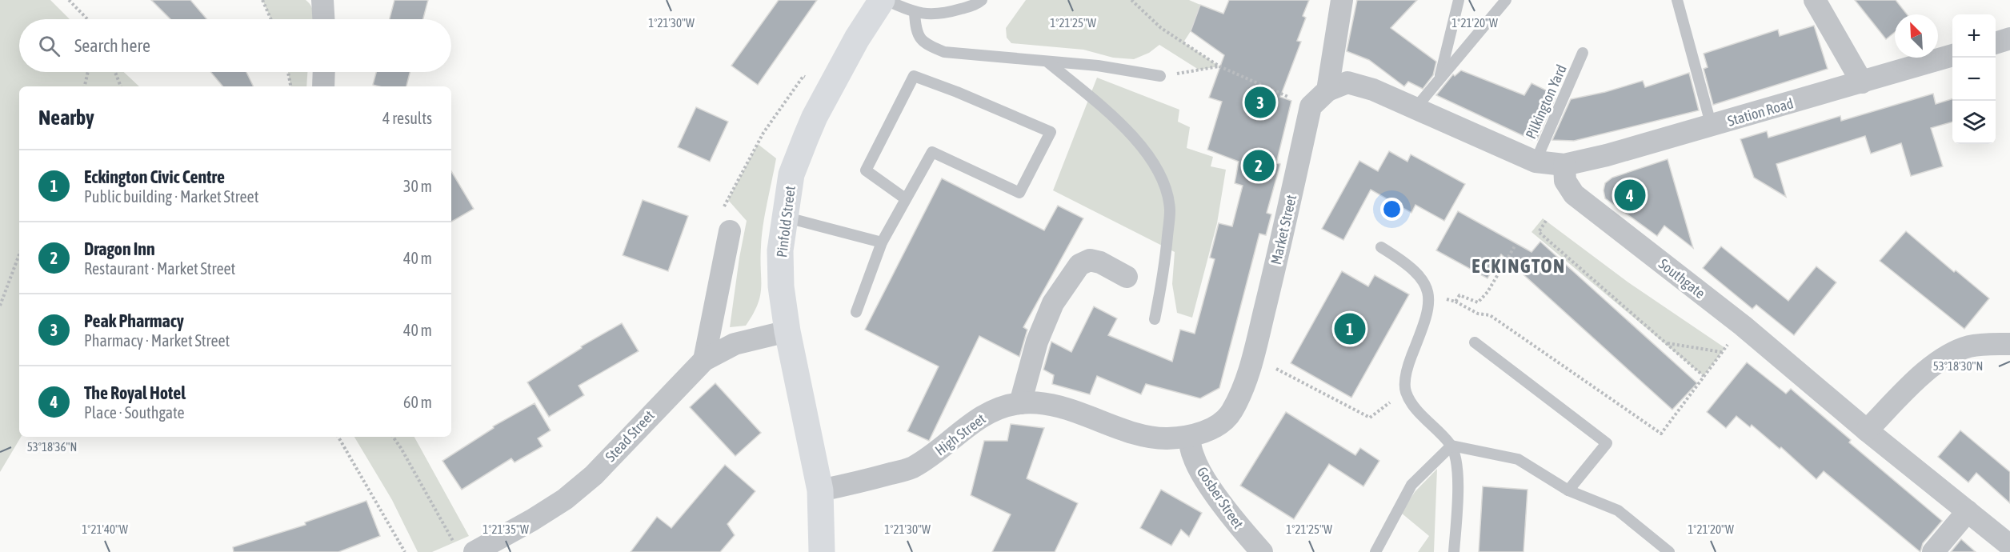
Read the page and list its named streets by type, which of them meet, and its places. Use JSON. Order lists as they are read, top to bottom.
{
  "streets": {
    "main road": ["Pinfold Street"],
    "street": [
      "Station Road",
      "Market Street",
      "Southgate",
      "High Street",
      "Stead Street",
      "Gosber Street"
    ],
    "lane": ["Pilkington Yard"]
  },
  "crossings": [
    ["Station Road", "Southgate"],
    ["Pinfold Street", "High Street"],
    ["Pinfold Street", "Stead Street"],
    ["Market Street", "High Street"],
    ["Market Street", "Gosber Street"],
    ["High Street", "Gosber Street"]
  ],
  "districts": ["ECKINGTON"],
  "north": "top left",
  "page": {
    "map_buttons": ["+", "−"],
    "search": "Search here",
    "pins": [
      "3",
      "2",
      "4",
      "1"
    ],
    "heading": ["Nearby", "4 results"],
    "list": [
      {
        "mark": "1",
        "name": "Eckington Civic Centre",
        "note": "Public building · Market Street",
        "value": "30 m"
      },
      {
        "mark": "2",
        "name": "Dragon Inn",
        "note": "Restaurant · Market Street",
        "value": "40 m"
      },
      {
        "mark": "3",
        "name": "Peak Pharmacy",
        "note": "Pharmacy · Market Street",
        "value": "40 m"
      },
      {
        "mark": "4",
        "name": "The Royal Hotel",
        "note": "Place · Southgate",
        "value": "60 m"
      }
    ]
  },
  "coordinates": [
    "1°21'25\"W",
    "1°21'20\"W",
    "1°21'30\"W",
    "53°18'30\"N",
    "53°18'36\"N",
    "1°21'40\"W",
    "1°21'35\"W"
  ]
}
